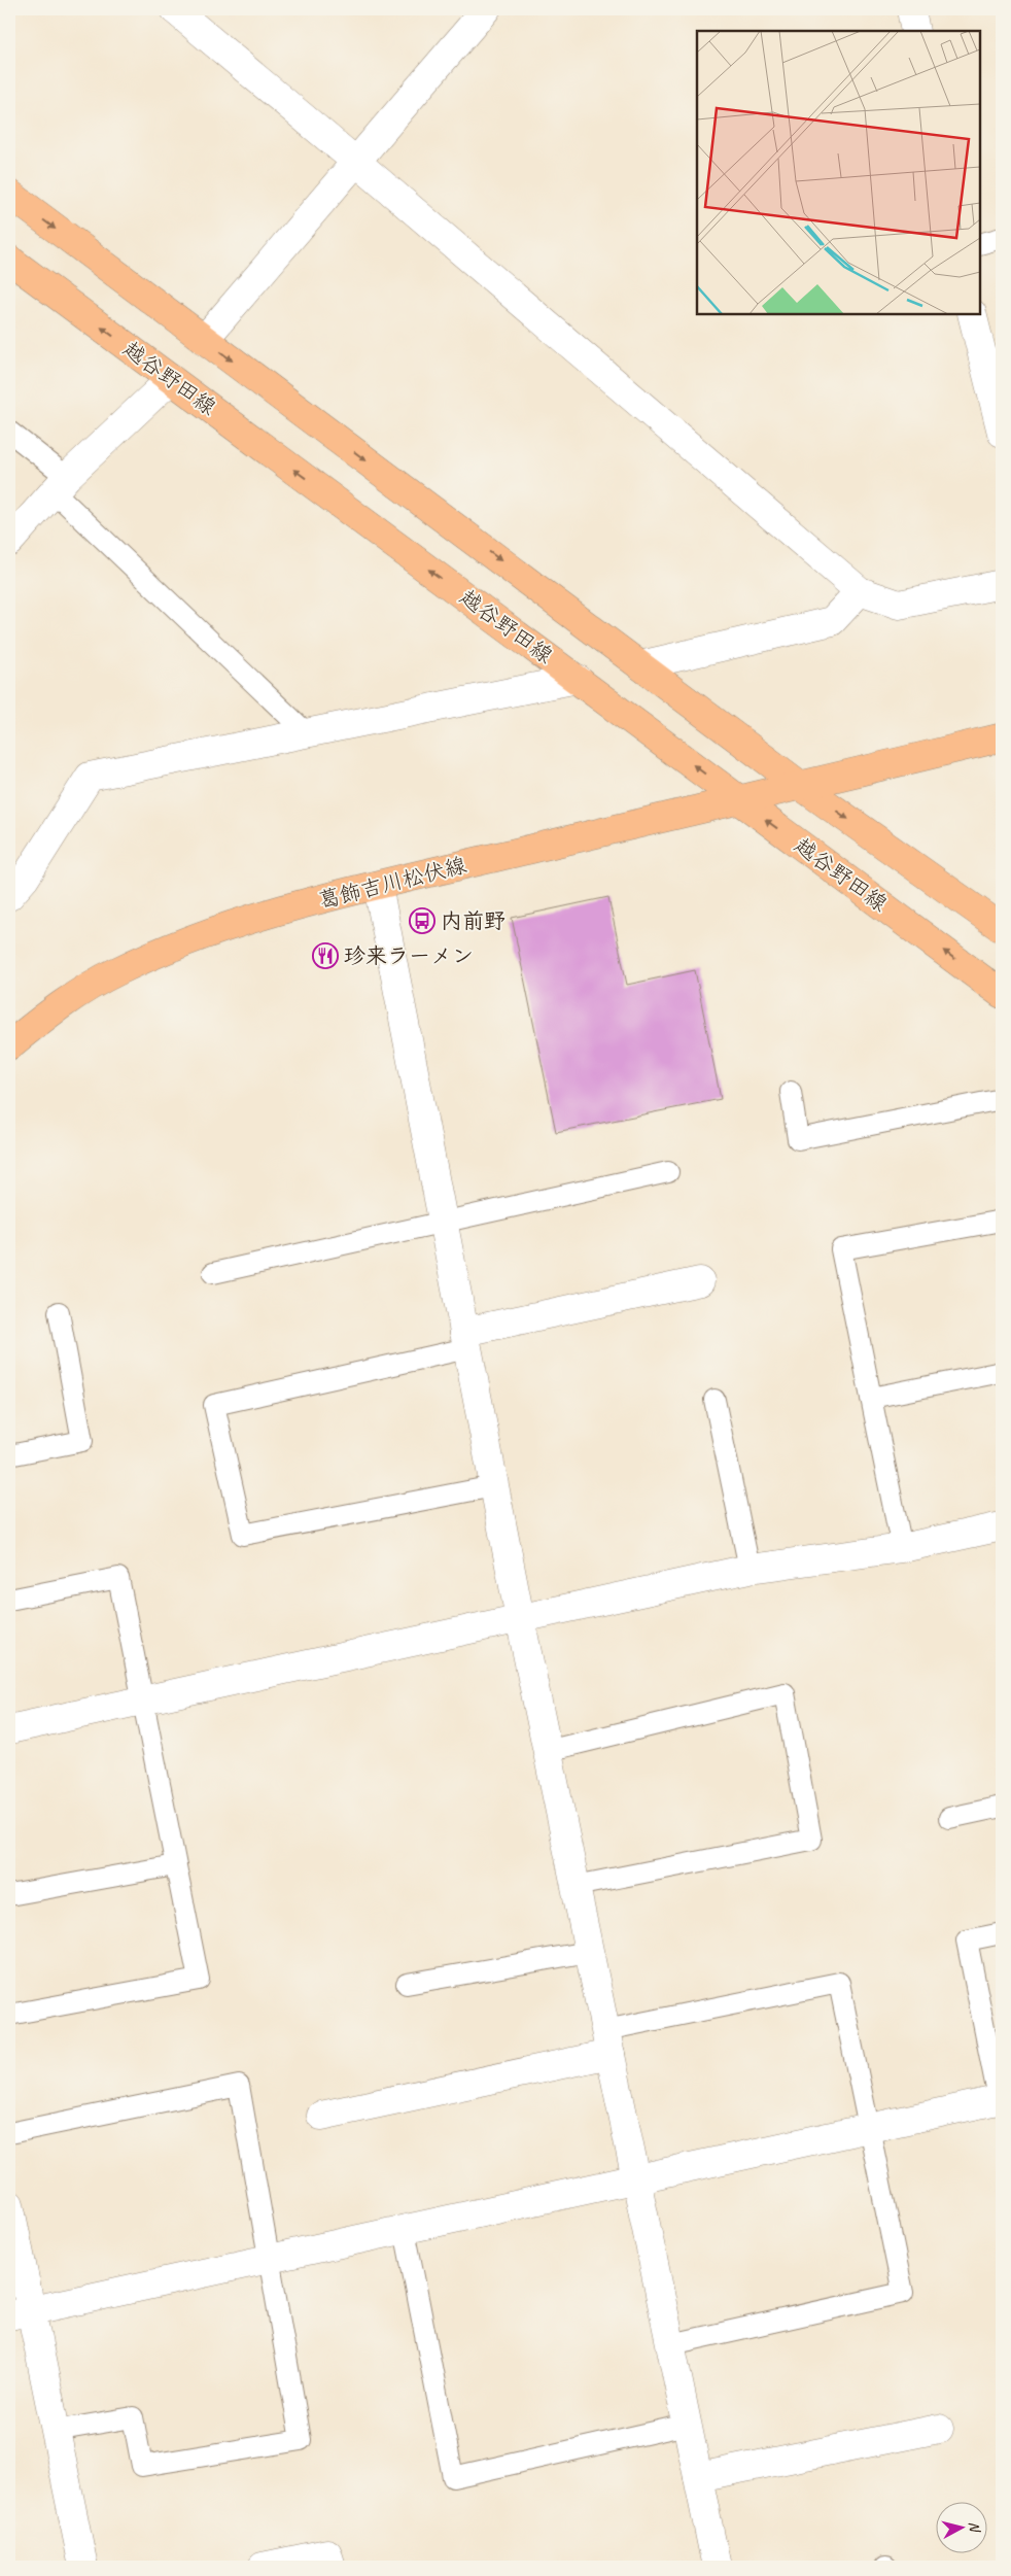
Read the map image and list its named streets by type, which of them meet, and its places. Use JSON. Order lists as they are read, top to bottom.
{
  "streets": {
    "main road": ["越谷野田線", "葛飾吉川松伏線"]
  },
  "crossings": [
    ["越谷野田線", "葛飾吉川松伏線"]
  ],
  "places": {
    "bus stop": ["内前野"],
    "restaurant": ["珍来ラーメン"]
  },
  "north": "right"
}
